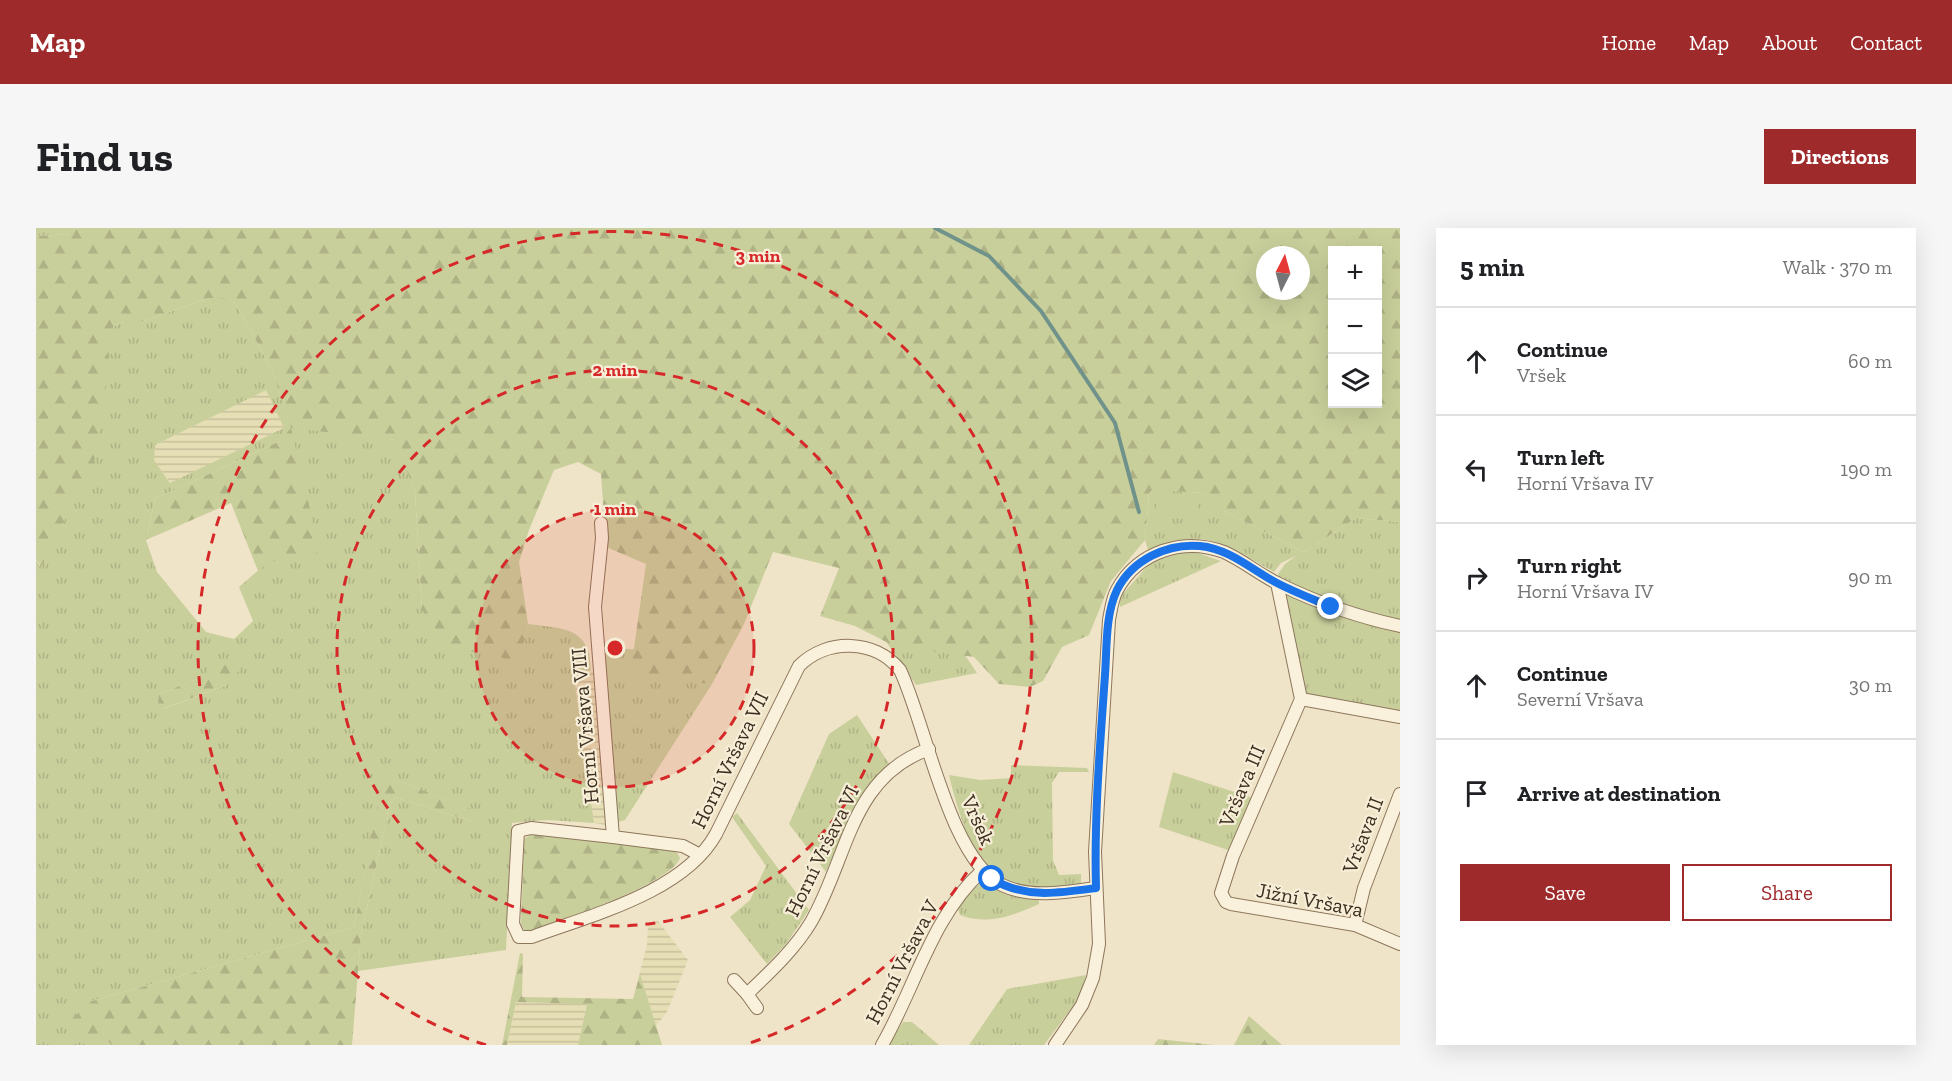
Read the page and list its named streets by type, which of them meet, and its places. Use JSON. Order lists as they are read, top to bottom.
{
  "streets": {
    "street": [
      "Horní Vršava VIII",
      "Horní Vršava VII",
      "Vršava III",
      "Vršek",
      "Vršava II",
      "Horní Vršava VI",
      "Jižní Vršava",
      "Horní Vršava V"
    ]
  },
  "crossings": [
    ["Horní Vršava VIII", "Horní Vršava VII"],
    ["Horní Vršava VII", "Vršek"],
    ["Vršava III", "Jižní Vršava"],
    ["Vršek", "Horní Vršava VI"],
    ["Vršek", "Horní Vršava V"],
    ["Vršava II", "Jižní Vršava"]
  ],
  "north": "top",
  "page": {
    "header": "Map",
    "nav": [
      "Home",
      "Map",
      "About",
      "Contact"
    ],
    "buttons": [
      "Directions",
      ["Save", "Share"]
    ],
    "title": "Find us",
    "heading": ["5 min", "Walk · 370 m"],
    "map_buttons": ["+", "−"],
    "list": [
      ["Continue", "Vršek", "60 m"],
      ["Turn left", "Horní Vršava IV", "190 m"],
      ["Turn right", "Horní Vršava IV", "90 m"],
      ["Continue", "Severní Vršava", "30 m"],
      "Arrive at destination"
    ]
  },
  "rings": ["3 min", "2 min", "1 min"]
}
